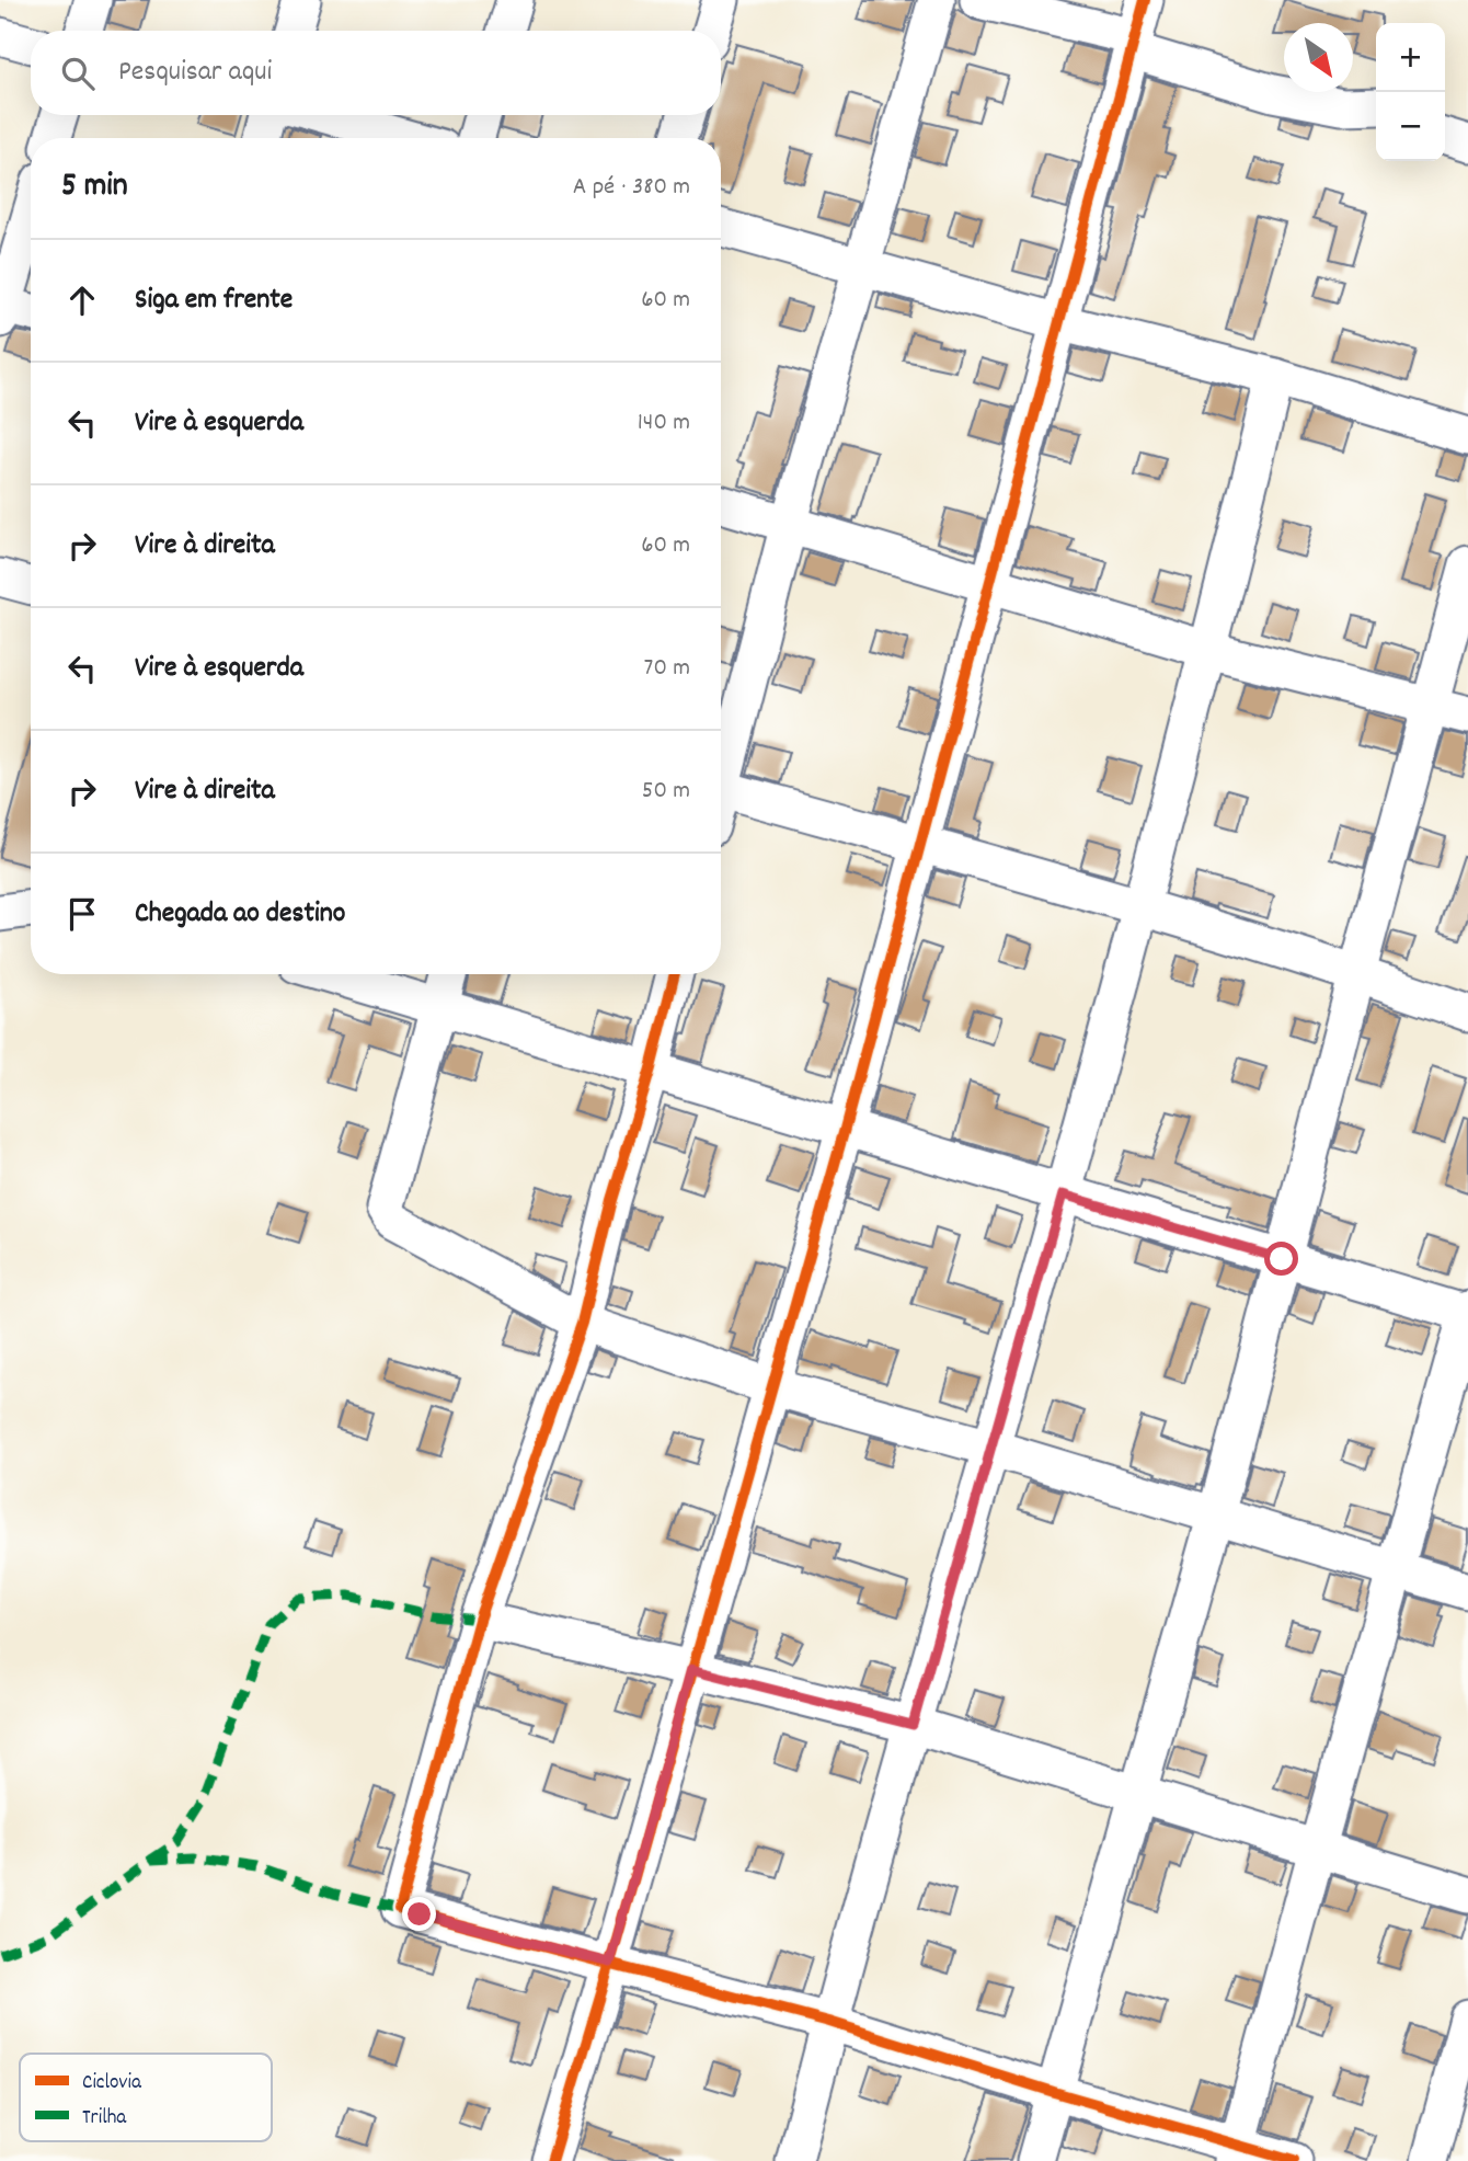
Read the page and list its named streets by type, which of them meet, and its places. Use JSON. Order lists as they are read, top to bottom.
{
  "legend": ["Ciclovia", "Trilha"],
  "north": "bottom right",
  "page": {
    "map_buttons": ["+", "−"],
    "search": "Pesquisar aqui",
    "heading": ["5 min", "A pé · 380 m"],
    "list": [
      ["Siga em frente", "60 m"],
      ["Vire à esquerda", "140 m"],
      ["Vire à direita", "60 m"],
      ["Vire à esquerda", "70 m"],
      ["Vire à direita", "50 m"],
      "Chegada ao destino"
    ]
  }
}
